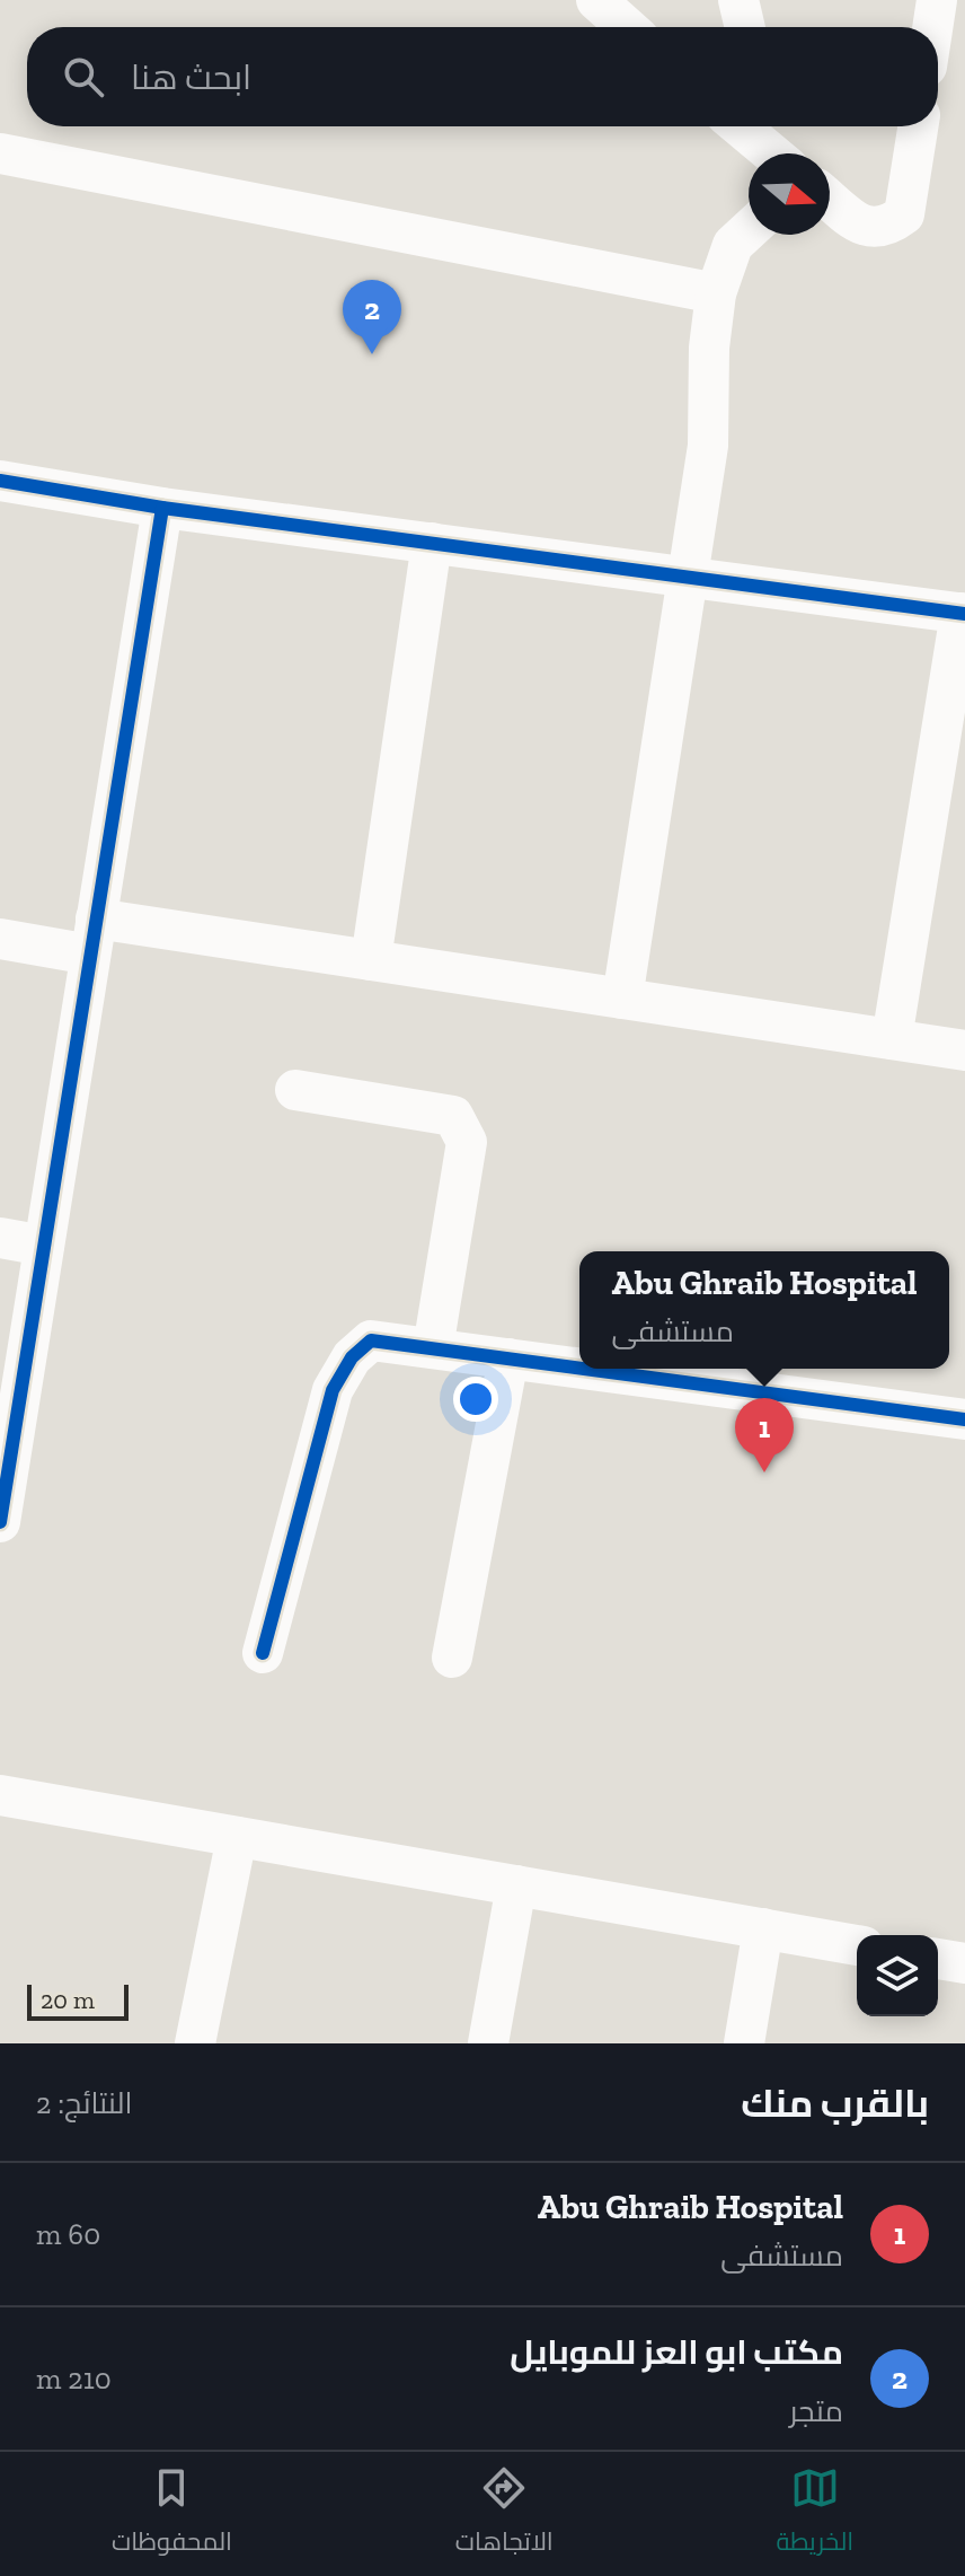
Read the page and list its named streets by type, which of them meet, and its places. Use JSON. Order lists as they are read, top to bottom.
{
  "scale_bar": "20 m",
  "north": "right",
  "page": {
    "search": "ابحث هنا",
    "pins": ["2", "1"],
    "popup": ["Abu Ghraib Hospital", "مستشفى"],
    "scale": "20 m",
    "heading": ["بالقرب منك", "النتائج: 2"],
    "list": [
      {
        "mark": "1",
        "name": "Abu Ghraib Hospital",
        "note": "مستشفى",
        "value": "60 m"
      },
      {
        "mark": "2",
        "name": "مكتب ابو العز للموبايل",
        "note": "متجر",
        "value": "210 m"
      }
    ],
    "nav": ["الخريطة", "الاتجاهات", "المحفوظات"]
  }
}
